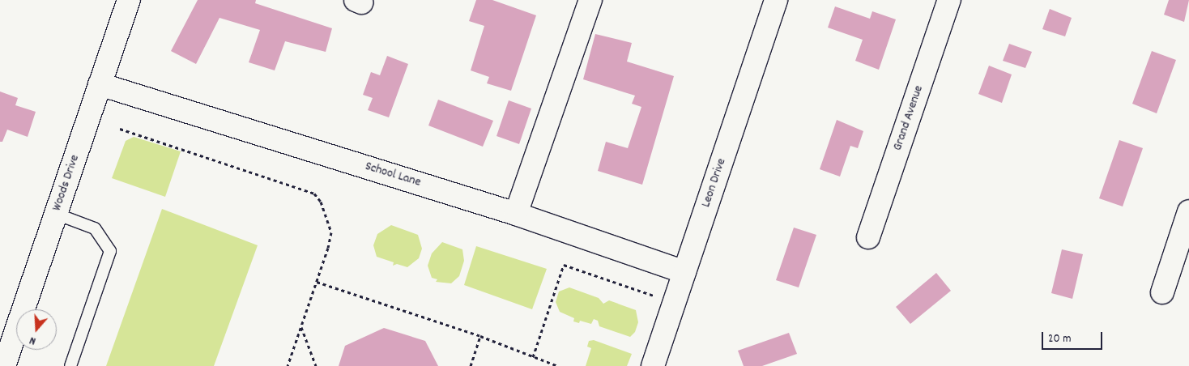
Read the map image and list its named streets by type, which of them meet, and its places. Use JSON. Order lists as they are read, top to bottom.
{
  "streets": {
    "street": [
      "Grand Avenue",
      "School Lane",
      "Woods Drive",
      "Leon Drive"
    ]
  },
  "crossings": [
    ["School Lane", "Woods Drive"],
    ["School Lane", "Leon Drive"]
  ],
  "scale_bar": "20 m",
  "north": "bottom"
}
